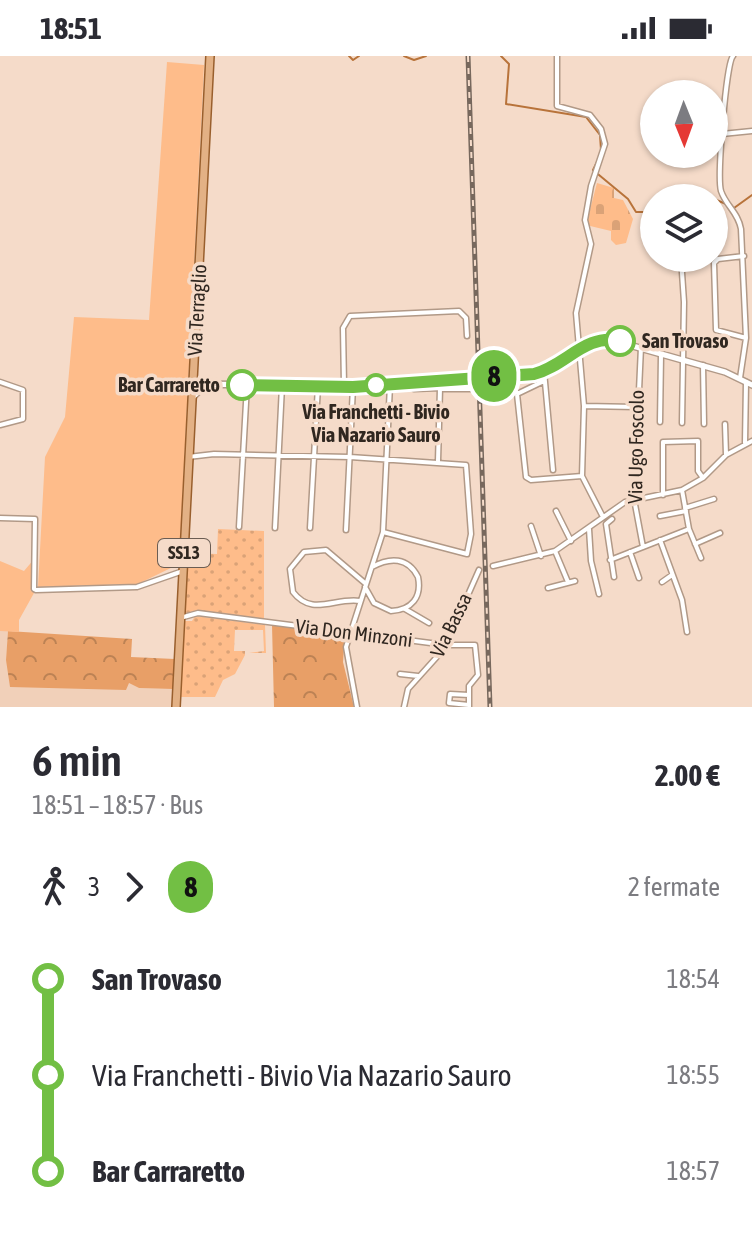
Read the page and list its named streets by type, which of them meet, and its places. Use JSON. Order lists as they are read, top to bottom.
{
  "streets": {
    "main road": ["Via Terraglio", "SS13"],
    "street": ["Via Ugo Foscolo", "Via Bassa", "Via Don Minzoni"]
  },
  "crossings": [
    ["Via Terraglio", "Via Don Minzoni"],
    ["Via Bassa", "Via Don Minzoni"]
  ],
  "places": ["San Trovaso", "Bar Carraretto", "Via Franchetti - Bivio Via Nazario Sauro"],
  "lines": ["bus line 8"],
  "north": "bottom",
  "page": {
    "status": "18:51",
    "on_map": "8",
    "heading": ["6 min", "18:51 – 18:57 · Bus", "2.00 €"],
    "legs": ["3", "8", "2 fermate"],
    "list": [
      {
        "name": "San Trovaso",
        "value": "18:54"
      },
      {
        "name": "Via Franchetti - Bivio Via Nazario Sauro",
        "value": "18:55"
      },
      {
        "name": "Bar Carraretto",
        "value": "18:57"
      }
    ]
  }
}
